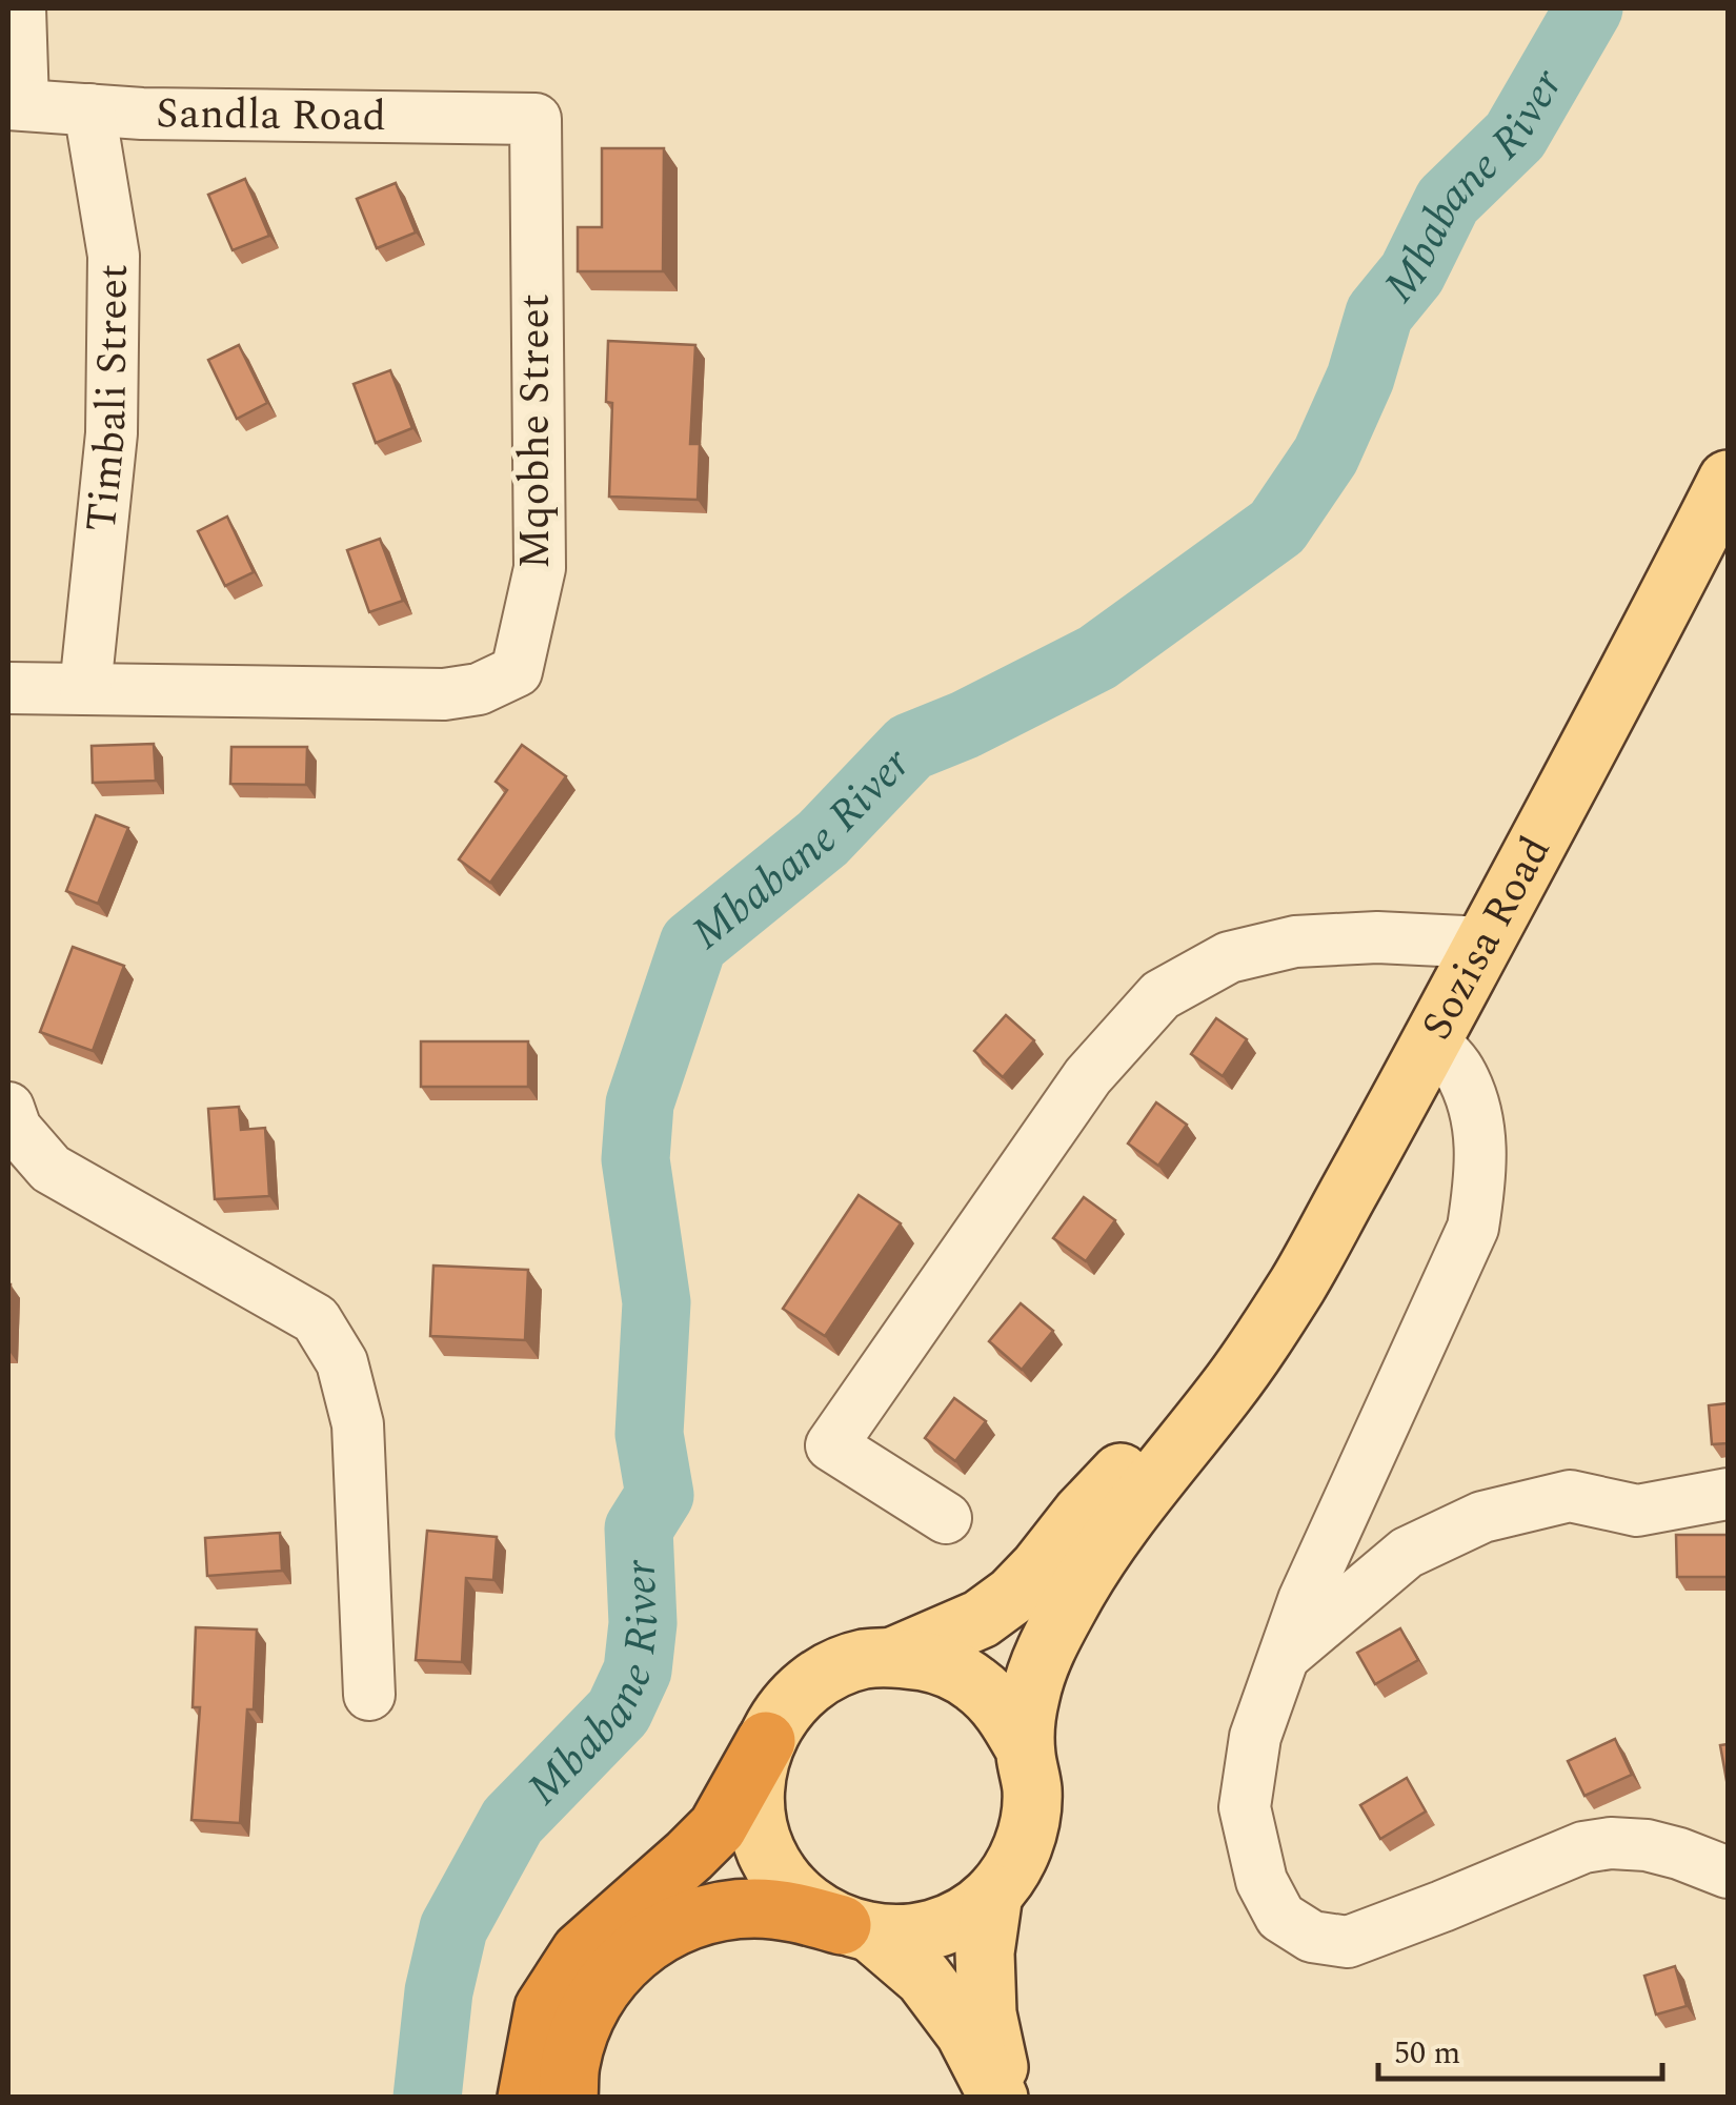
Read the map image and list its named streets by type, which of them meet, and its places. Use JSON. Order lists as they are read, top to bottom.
{
  "streets": {
    "main road": ["Sozisa Road"],
    "street": ["Sandla Road", "Timbali Street", "Mqobhe Street"]
  },
  "crossings": [
    ["Sandla Road", "Timbali Street"],
    ["Sandla Road", "Mqobhe Street"],
    ["Timbali Street", "Mqobhe Street"]
  ],
  "water": ["Mbabane River"],
  "scale_bar": "50 m"
}
